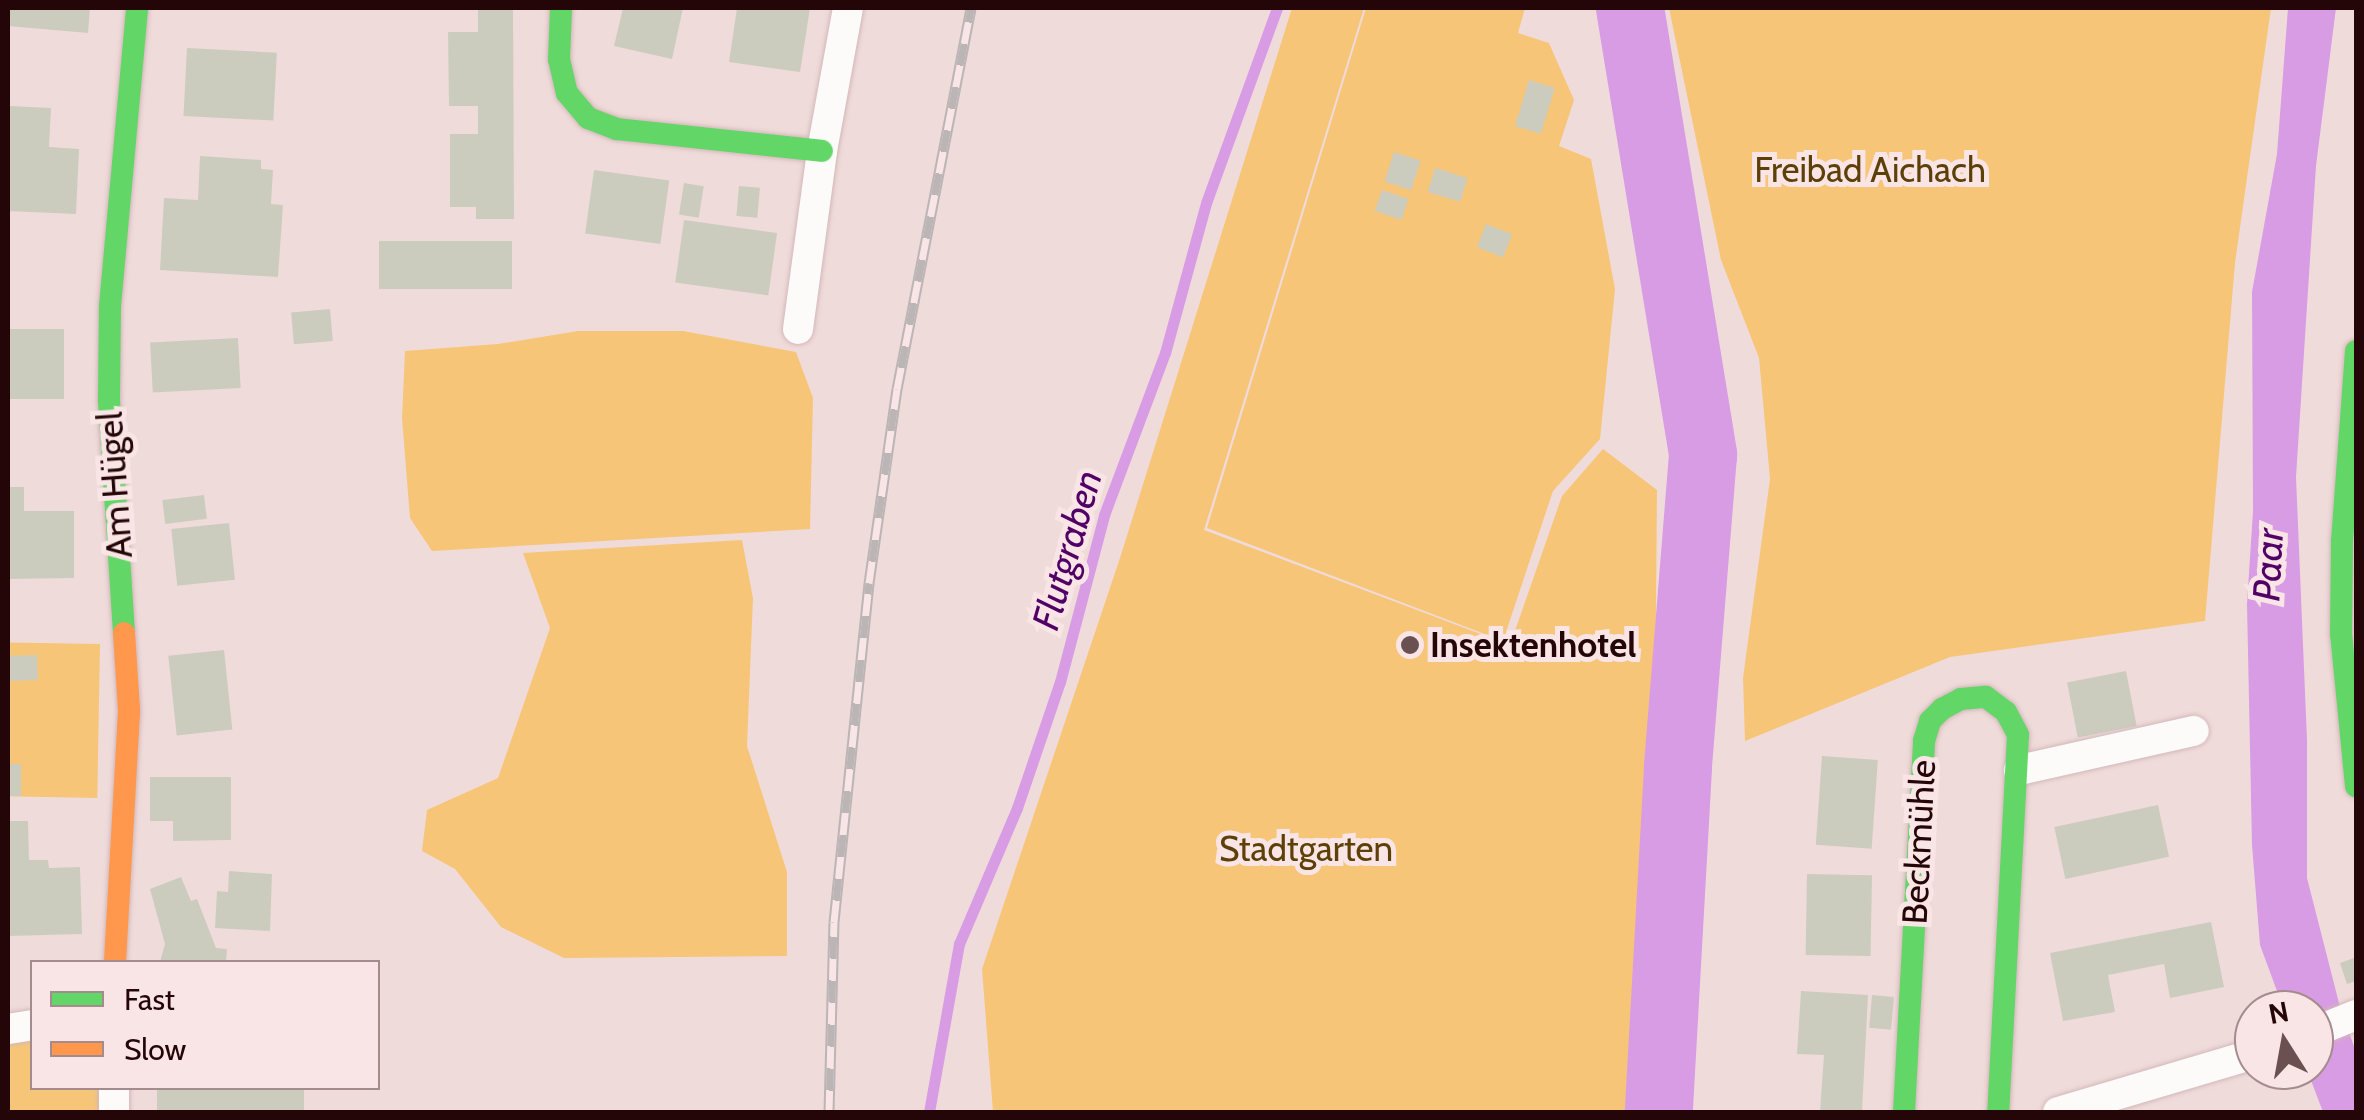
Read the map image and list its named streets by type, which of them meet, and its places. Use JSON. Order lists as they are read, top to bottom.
{
  "streets": {
    "street": ["Am Hügel", "Beckmühle"]
  },
  "water": ["Flutgraben", "Paar"],
  "parks": ["Freibad Aichach", "Stadtgarten"],
  "places": ["Insektenhotel"],
  "legend": ["Fast", "Slow"],
  "north": "top"
}
